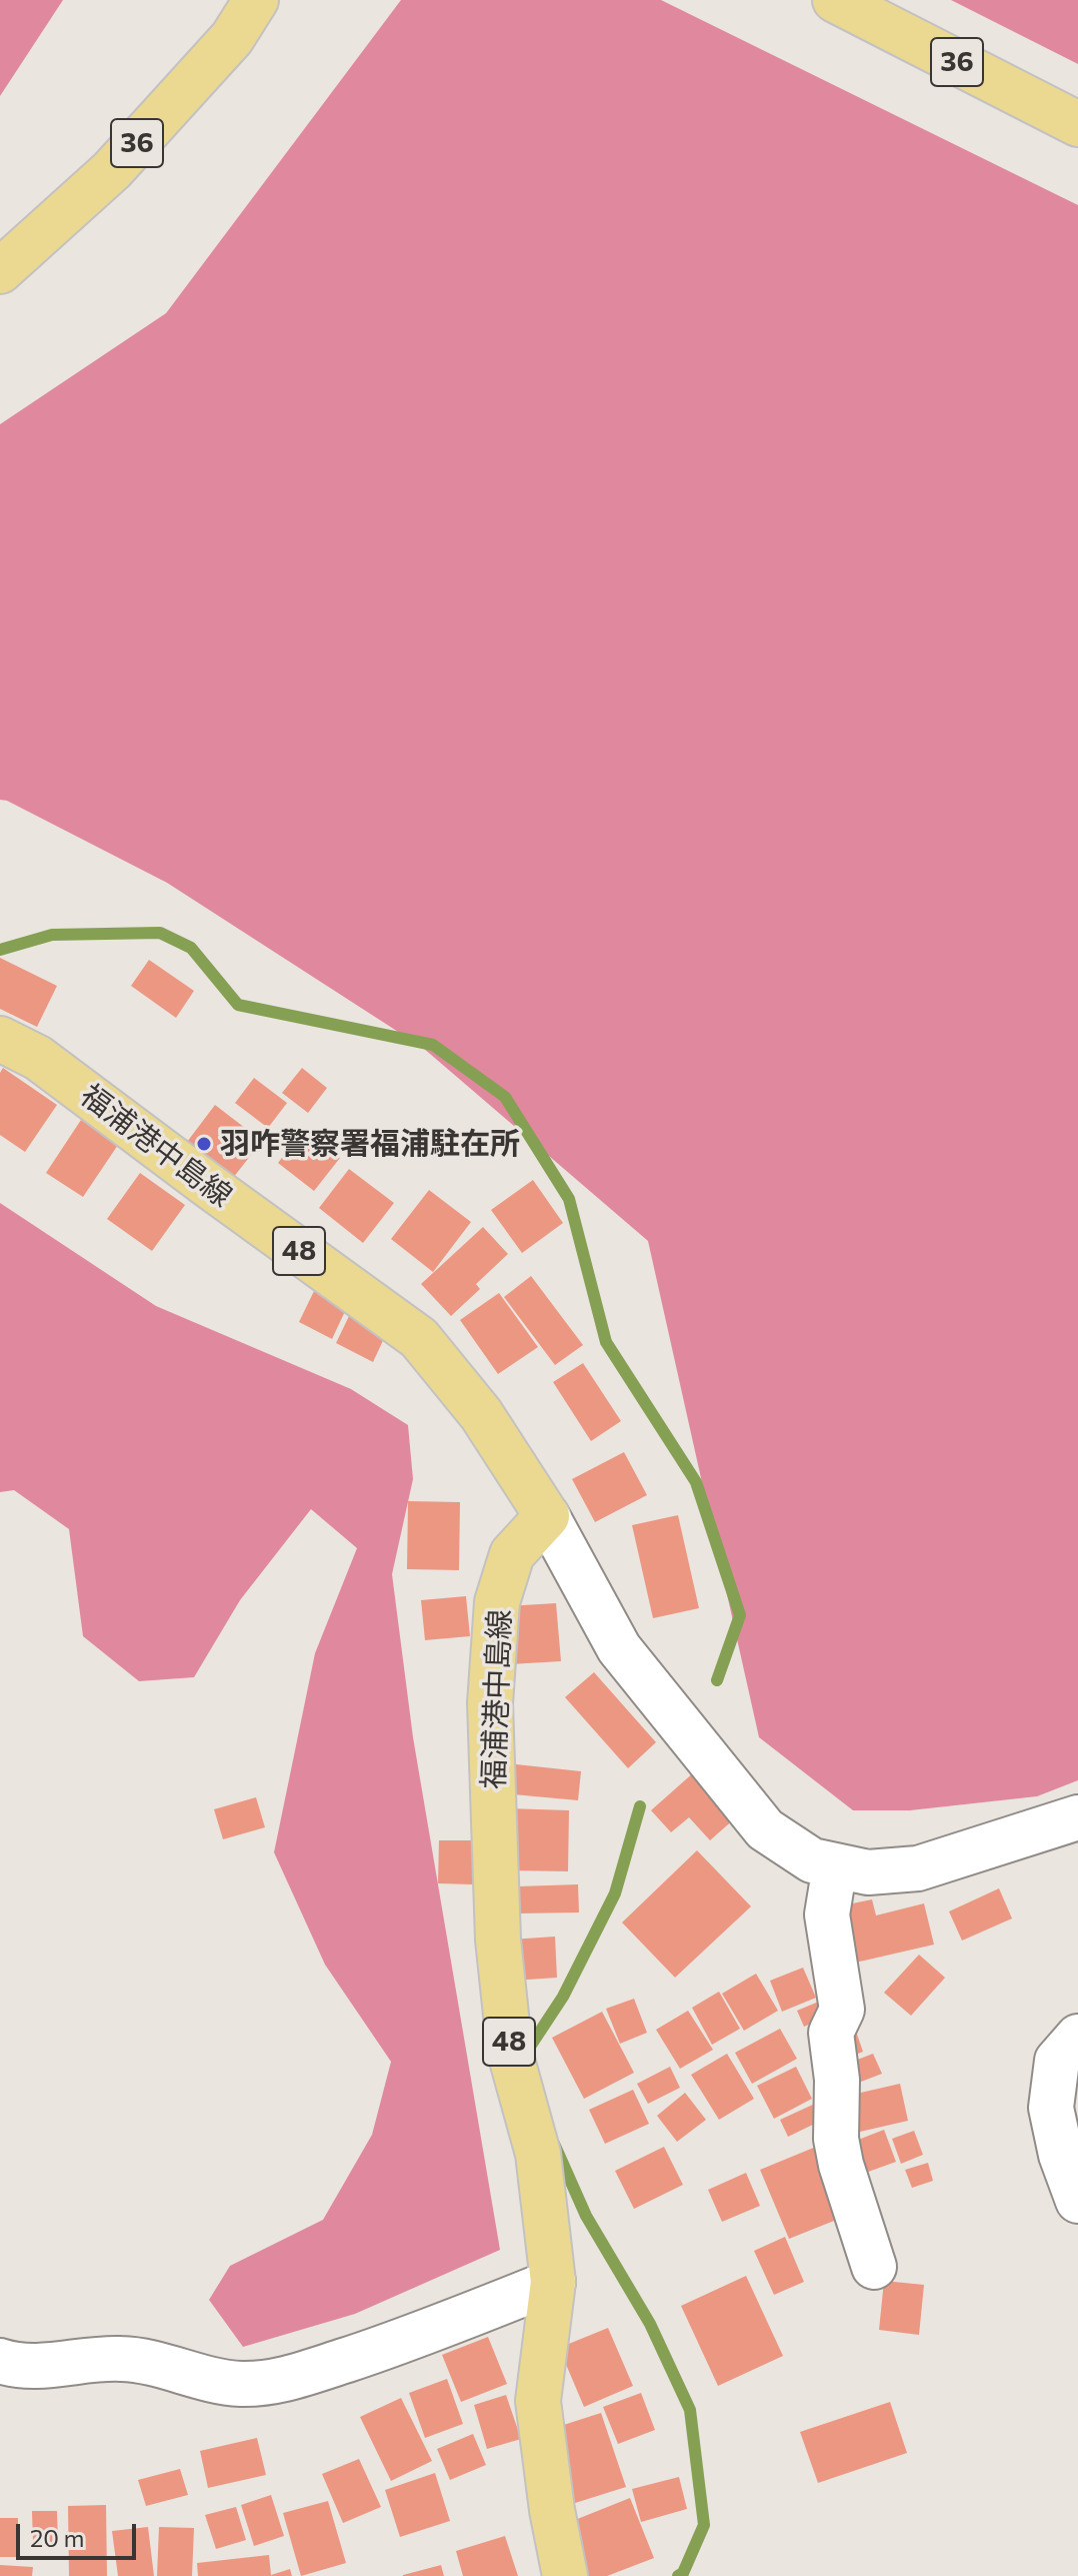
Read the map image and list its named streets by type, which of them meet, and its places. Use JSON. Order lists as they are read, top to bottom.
{
  "streets": {
    "main road": ["36", "福浦港中島線", "48"]
  },
  "places": ["羽咋警察署福浦駐在所"],
  "scale_bar": "20 m"
}
